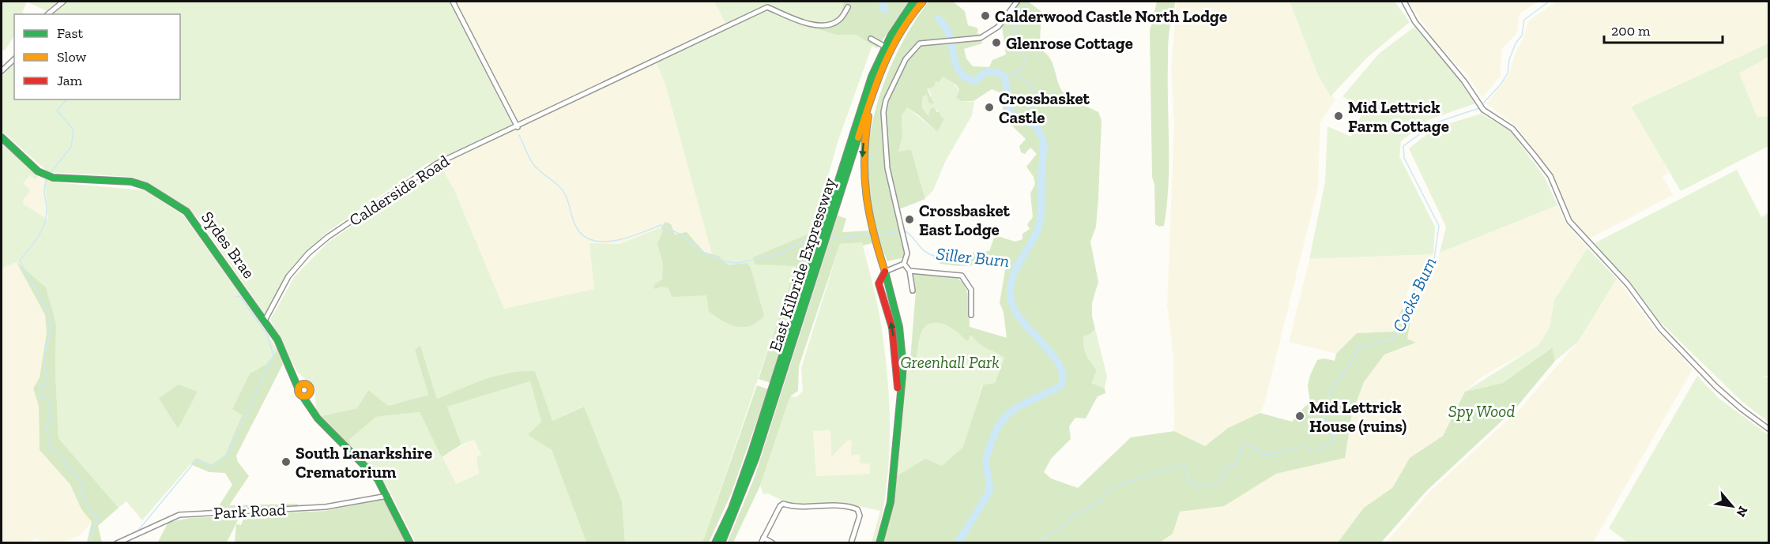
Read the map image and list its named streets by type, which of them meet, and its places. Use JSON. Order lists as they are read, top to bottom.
{
  "streets": {
    "main road": ["Sydes Brae", "East Kilbride Expressway"],
    "street": ["Calderside Road", "Park Road"]
  },
  "crossings": [
    ["Calderside Road", "Sydes Brae"]
  ],
  "water": ["Siller Burn", "Cocks Burn"],
  "parks": ["Greenhall Park", "Spy Wood"],
  "places": [
    "Calderwood Castle North Lodge",
    "Glenrose Cottage",
    "Crossbasket Castle",
    "Mid Lettrick Farm Cottage",
    "Crossbasket East Lodge",
    "Mid Lettrick House (ruins)",
    "South Lanarkshire Crematorium"
  ],
  "legend": ["Fast", "Slow", "Jam"],
  "scale_bar": "200 m",
  "north": "bottom right"
}
